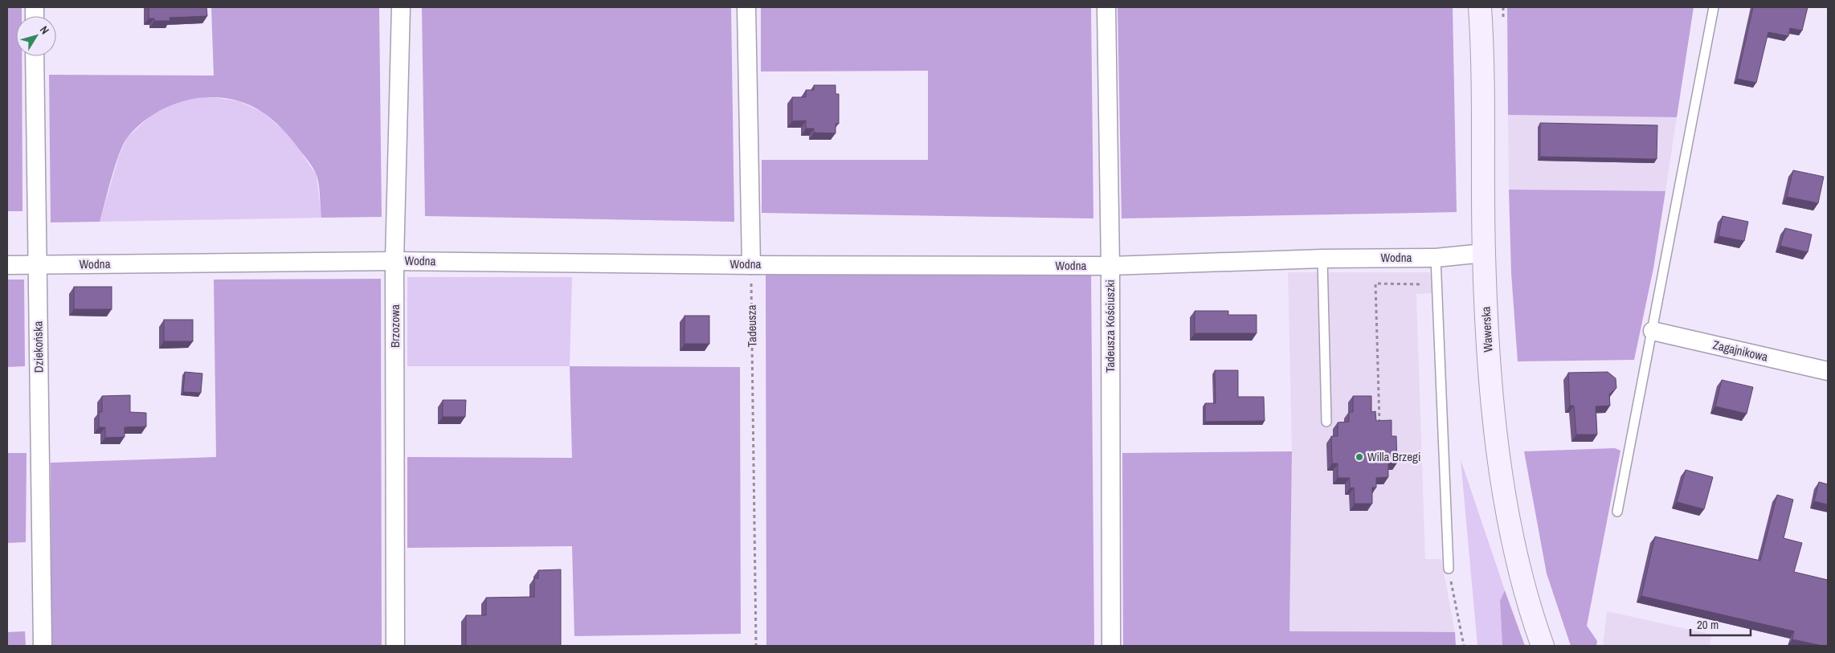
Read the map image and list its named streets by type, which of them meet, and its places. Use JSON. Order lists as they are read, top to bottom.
{
  "streets": {
    "main road": ["Wawerska"],
    "street": [
      "Wodna",
      "Brzozowa",
      "Tadeusza Kościuszki",
      "Dziekońska",
      "Zagajnikowa"
    ],
    "path": ["Tadeusza"]
  },
  "crossings": [
    ["Wodna", "Brzozowa"],
    ["Wodna", "Tadeusza"],
    ["Wodna", "Tadeusza Kościuszki"],
    ["Wodna", "Wawerska"],
    ["Wodna", "Dziekońska"]
  ],
  "places": ["Willa Brzegi"],
  "scale_bar": "20 m",
  "north": "top right"
}
